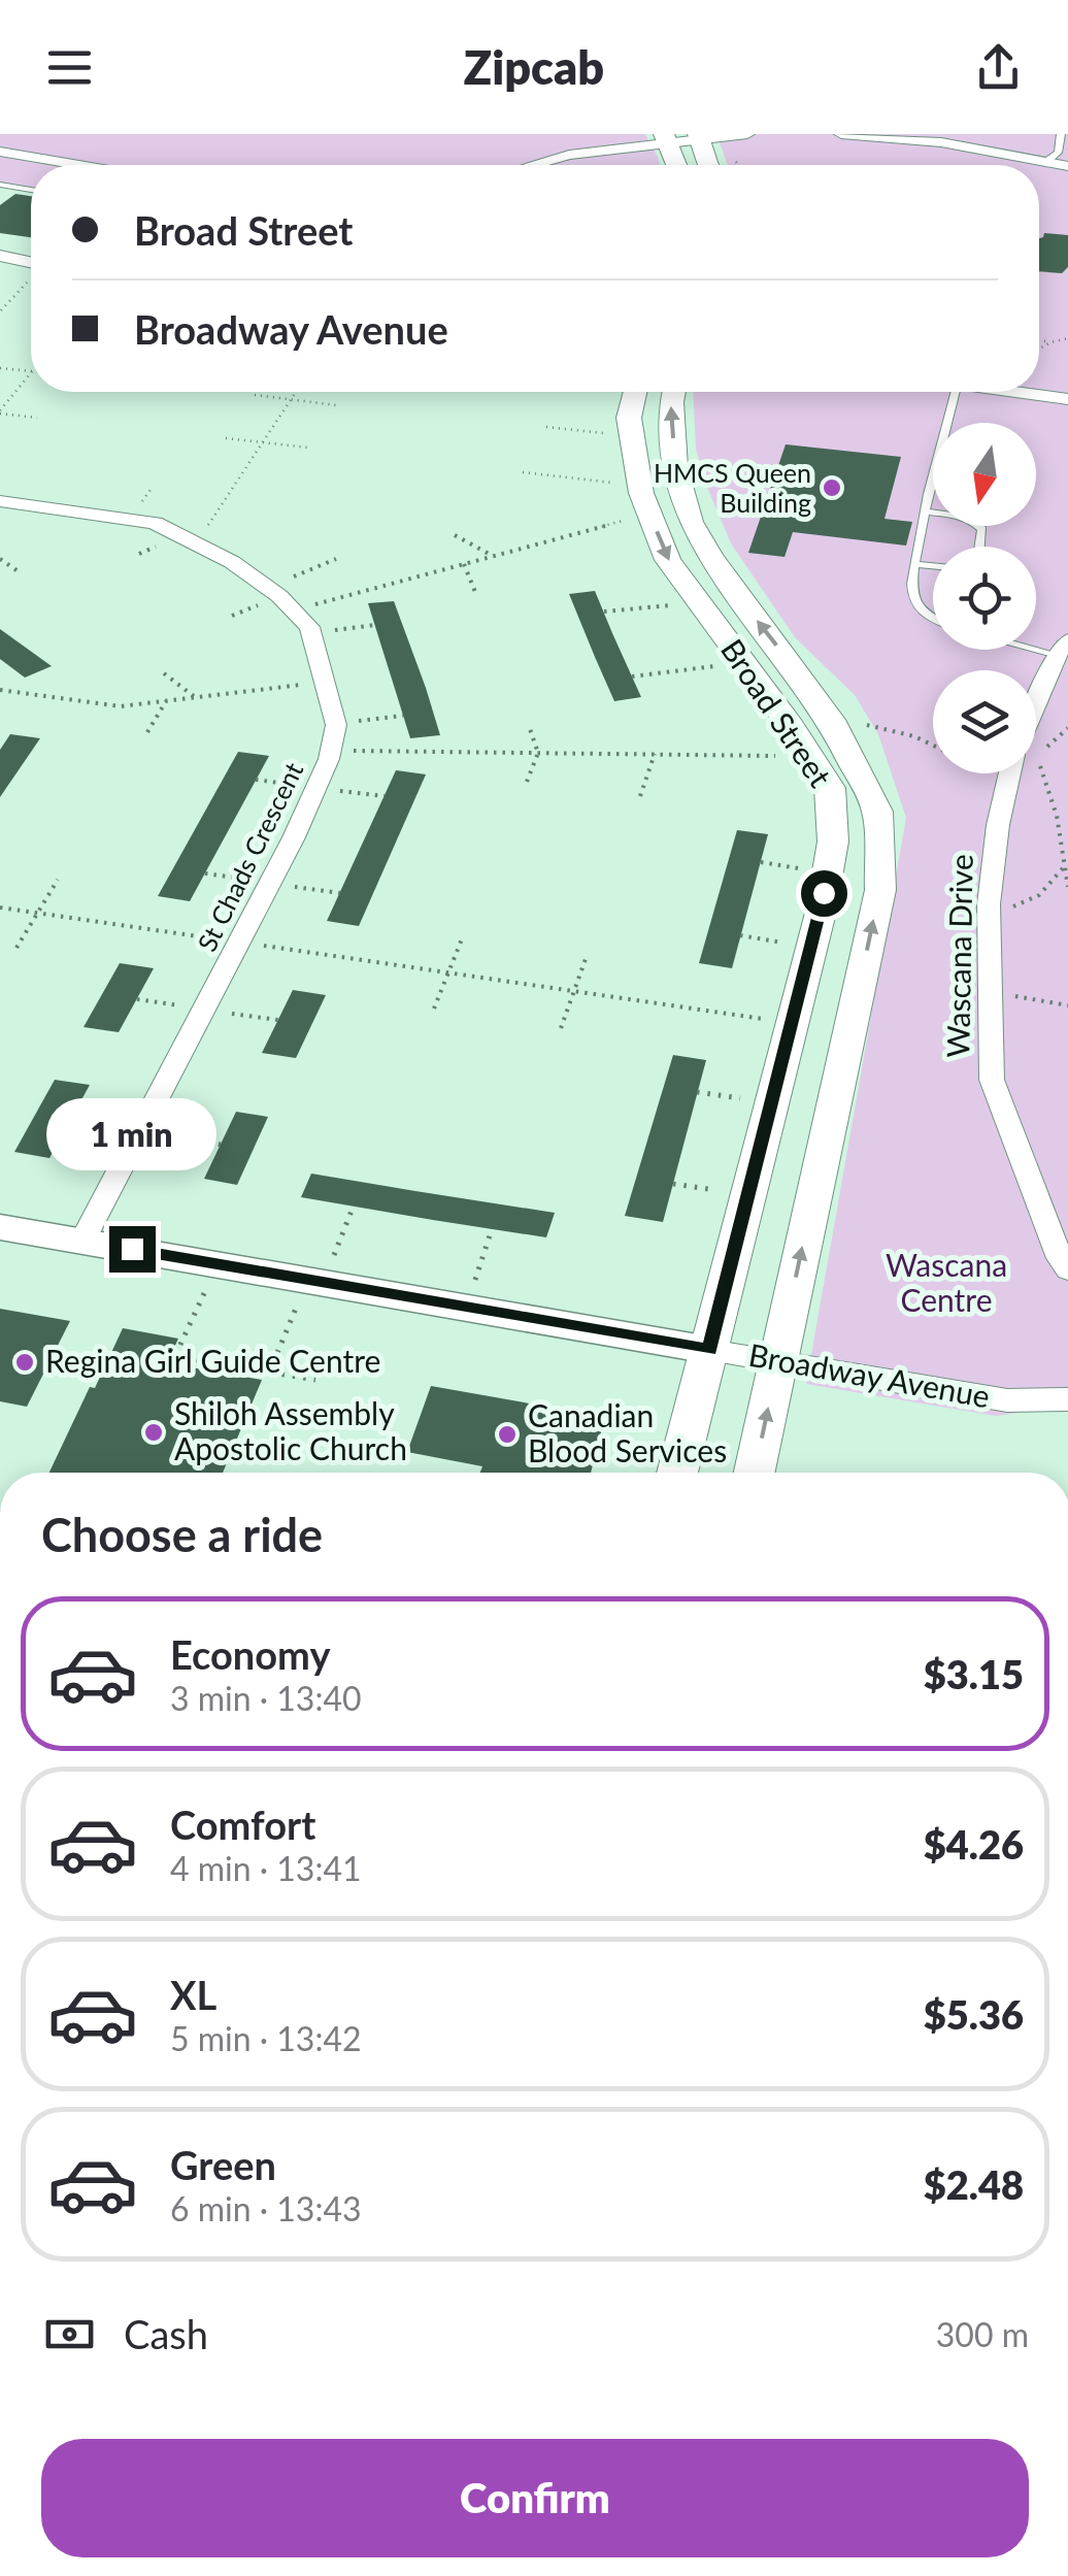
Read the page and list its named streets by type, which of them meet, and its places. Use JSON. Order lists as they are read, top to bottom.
{
  "streets": {
    "main road": ["Broad Street"],
    "street": ["St Chads Crescent", "Wascana Drive", "Broadway Avenue"]
  },
  "crossings": [
    ["Broad Street", "Broadway Avenue"],
    ["St Chads Crescent", "Broadway Avenue"]
  ],
  "parks": ["Wascana Centre"],
  "places": [
    "HMCS Queen Building",
    "Regina Girl Guide Centre",
    "Shiloh Assembly Apostolic Church",
    "Canadian Blood Services"
  ],
  "north": "bottom",
  "page": {
    "header": "Zipcab",
    "banner": ["Broad Street", "Broadway Avenue"],
    "bubble": "1 min",
    "heading": "Choose a ride",
    "list": [
      {
        "name": "Economy",
        "note": "3 min · 13:40",
        "value": "$3.15"
      },
      {
        "name": "Comfort",
        "note": "4 min · 13:41",
        "value": "$4.26"
      },
      {
        "name": "XL",
        "note": "5 min · 13:42",
        "value": "$5.36"
      },
      {
        "name": "Green",
        "note": "6 min · 13:43",
        "value": "$2.48"
      }
    ],
    "pay": ["Cash", "300 m"],
    "buttons": "Confirm"
  }
}
